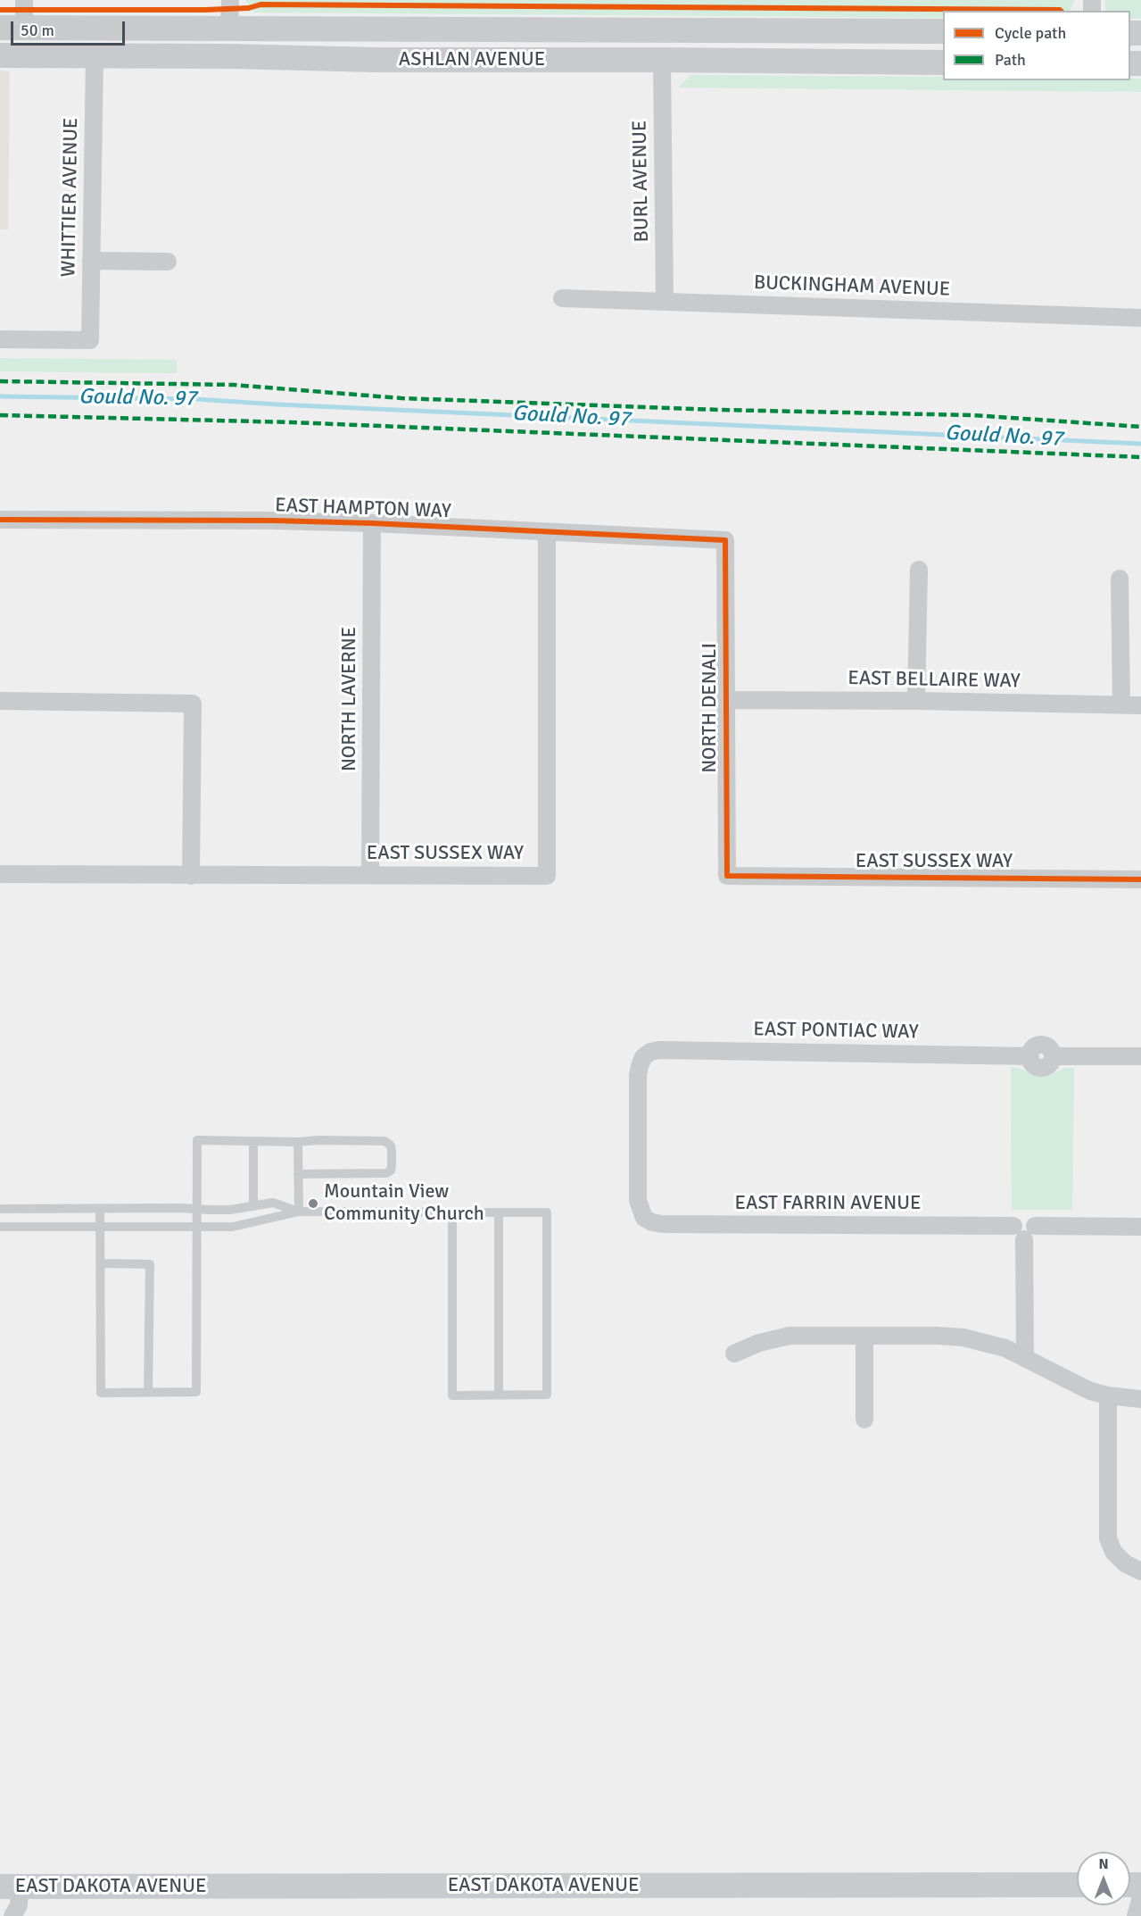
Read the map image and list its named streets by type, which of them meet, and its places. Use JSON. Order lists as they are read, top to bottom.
{
  "streets": {
    "main road": ["ASHLAN AVENUE", "EAST DAKOTA AVENUE"],
    "street": [
      "BURL AVENUE",
      "WHITTIER AVENUE",
      "BUCKINGHAM AVENUE",
      "EAST HAMPTON WAY",
      "EAST BELLAIRE WAY",
      "NORTH LAVERNE",
      "NORTH DENALI",
      "EAST SUSSEX WAY",
      "EAST PONTIAC WAY",
      "EAST FARRIN AVENUE"
    ]
  },
  "crossings": [
    ["ASHLAN AVENUE", "BURL AVENUE"],
    ["ASHLAN AVENUE", "WHITTIER AVENUE"],
    ["BURL AVENUE", "BUCKINGHAM AVENUE"],
    ["EAST HAMPTON WAY", "NORTH LAVERNE"],
    ["EAST HAMPTON WAY", "NORTH DENALI"],
    ["EAST HAMPTON WAY", "EAST SUSSEX WAY"],
    ["EAST BELLAIRE WAY", "NORTH DENALI"],
    ["NORTH LAVERNE", "EAST SUSSEX WAY"],
    ["NORTH DENALI", "EAST SUSSEX WAY"],
    ["EAST PONTIAC WAY", "EAST FARRIN AVENUE"]
  ],
  "water": ["Gould No. 97"],
  "places": ["Mountain View Community Church"],
  "legend": ["Cycle path", "Path"],
  "scale_bar": "50 m",
  "north": "top"
}
